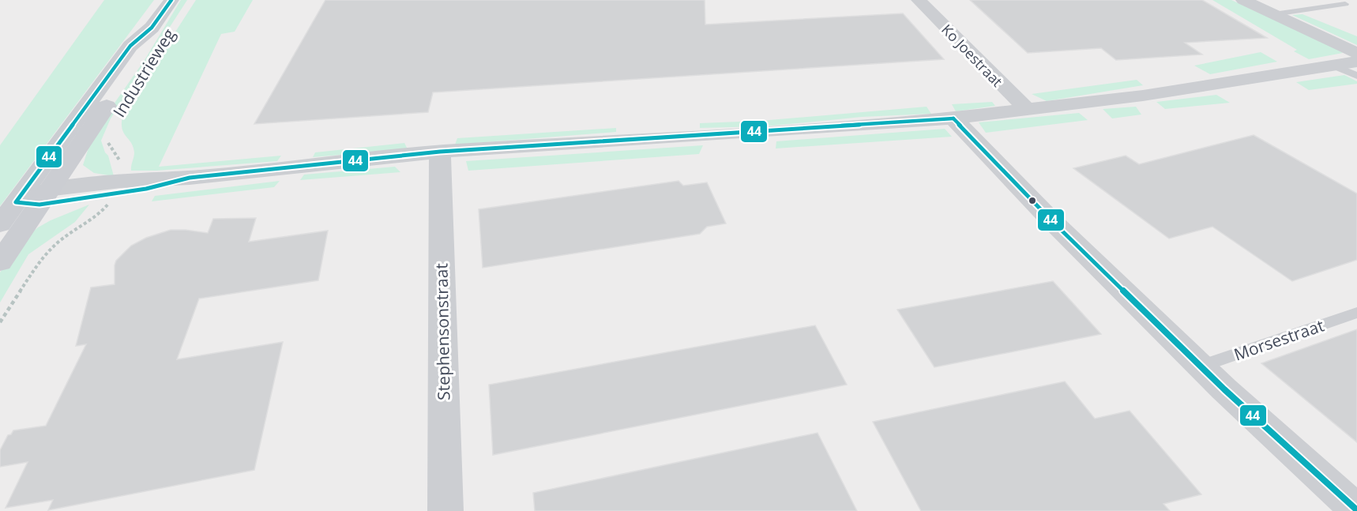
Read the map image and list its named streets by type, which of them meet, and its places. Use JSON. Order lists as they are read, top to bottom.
{
  "streets": {
    "main road": ["Industrieweg"],
    "street": ["Ko Joestraat", "Stephensonstraat"],
    "lane": ["Morsestraat"]
  },
  "lines": ["transit line 44"]
}
